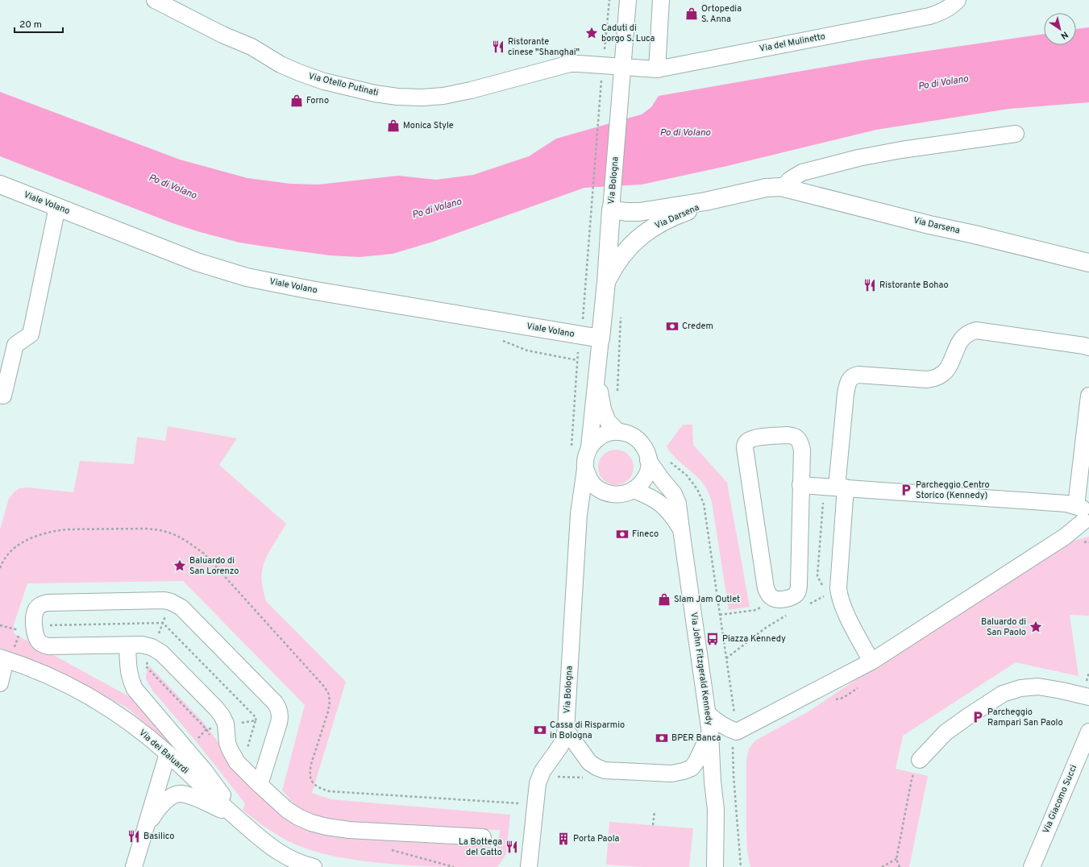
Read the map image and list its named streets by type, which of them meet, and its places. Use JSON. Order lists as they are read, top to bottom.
{
  "streets": {
    "main road": ["Via Bologna", "Viale Volano", "Via Darsena"],
    "street": [
      "Via del Mulinetto",
      "Via Otello Putinati",
      "Via John Fitzgerald Kennedy",
      "Via dei Baluardi",
      "Via Giacomo Succi"
    ]
  },
  "crossings": [
    ["Via del Mulinetto", "Via Otello Putinati"],
    ["Via del Mulinetto", "Via Bologna"],
    ["Via Otello Putinati", "Via Bologna"],
    ["Via Bologna", "Viale Volano"],
    ["Via Bologna", "Via Darsena"],
    ["Via Bologna", "Via John Fitzgerald Kennedy"]
  ],
  "water": ["Po di Volano"],
  "places": {
    "shop": [
      "Ortopedia S. Anna",
      "Forno",
      "Monica Style",
      "Slam Jam Outlet"
    ],
    "place": ["Caduti di borgo S. Luca", "Baluardo di San Lorenzo", "Baluardo di San Paolo"],
    "restaurant": [
      "Ristorante cinese \"Shanghai\"",
      "Ristorante Bohao",
      "Basilico",
      "La Bottega del Gatto"
    ],
    "bank": [
      "Credem",
      "Fineco",
      "Cassa di Risparmio in Bologna",
      "BPER Banca"
    ],
    "parking": ["Parcheggio Centro Storico (Kennedy)", "Parcheggio Rampari San Paolo"],
    "bus stop": ["Piazza Kennedy"],
    "building": ["Porta Paola"]
  },
  "scale_bar": "20 m",
  "north": "bottom right"
}
